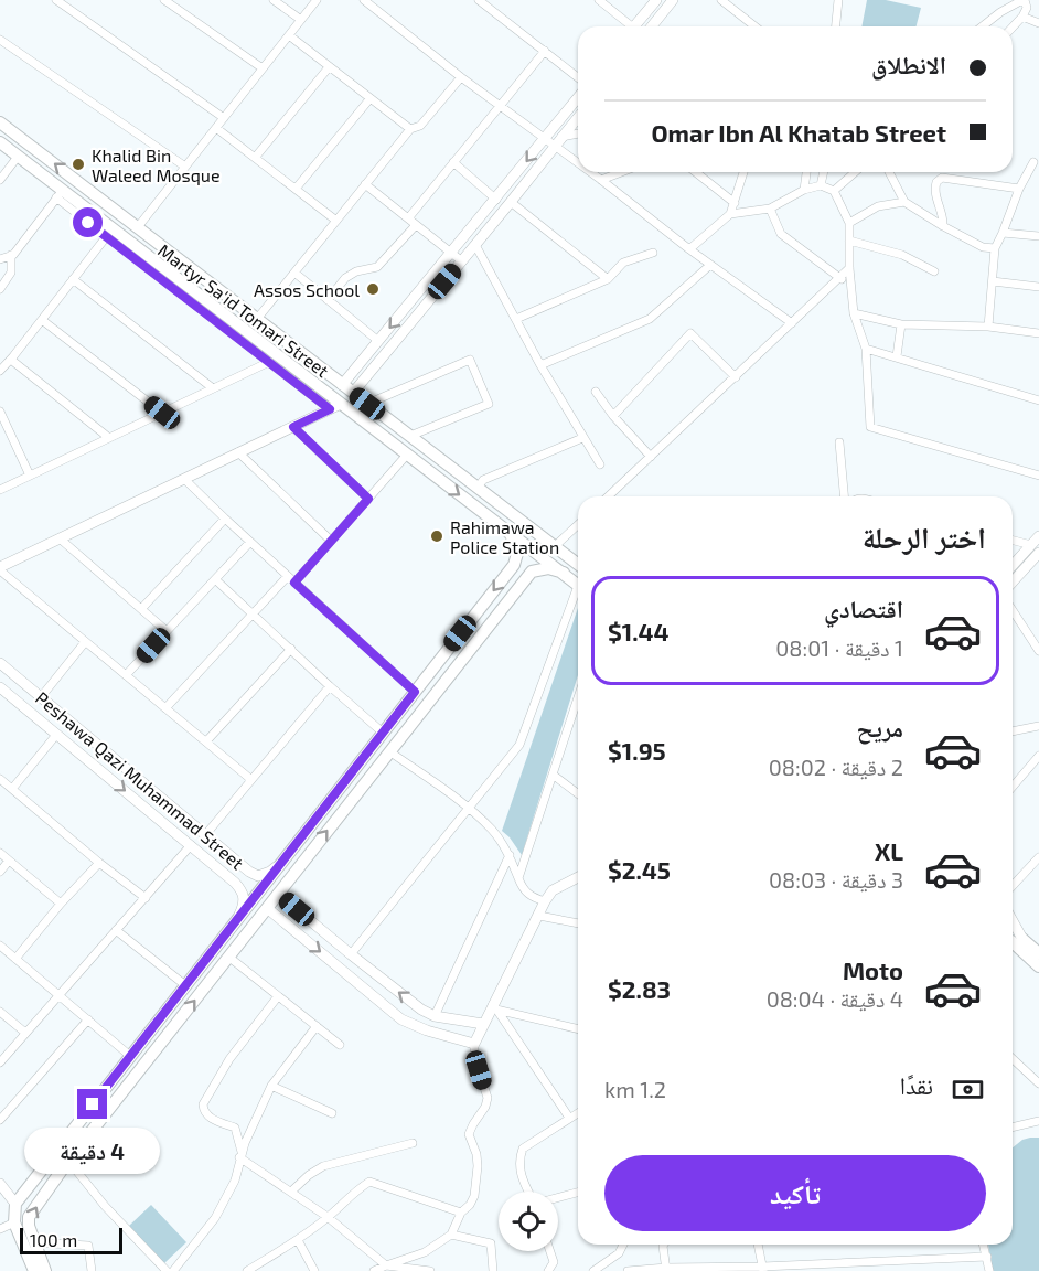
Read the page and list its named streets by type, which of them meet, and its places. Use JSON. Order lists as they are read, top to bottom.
{
  "streets": {
    "main road": ["Martyr Sa'id Tomari Street"],
    "street": ["Peshawa Qazi Muhammad Street"]
  },
  "places": ["Khalid Bin Waleed Mosque", "Assos School", "Rahimawa Police Station"],
  "scale_bar": "100 m",
  "page": {
    "banner": ["الانطلاق", "Omar Ibn Al Khatab Street"],
    "heading": "اختر الرحلة",
    "list": [
      {
        "name": "اقتصادي",
        "note": "1 دقيقة · 08:01",
        "value": "$1.44"
      },
      {
        "name": "مريح",
        "note": "2 دقيقة · 08:02",
        "value": "$1.95"
      },
      {
        "name": "XL",
        "note": "3 دقيقة · 08:03",
        "value": "$2.45"
      },
      {
        "name": "Moto",
        "note": "4 دقيقة · 08:04",
        "value": "$2.83"
      }
    ],
    "pay": ["نقدًا", "1.2 km"],
    "bubble": "4 دقيقة",
    "buttons": "تأكيد",
    "scale": "100 m"
  }
}
